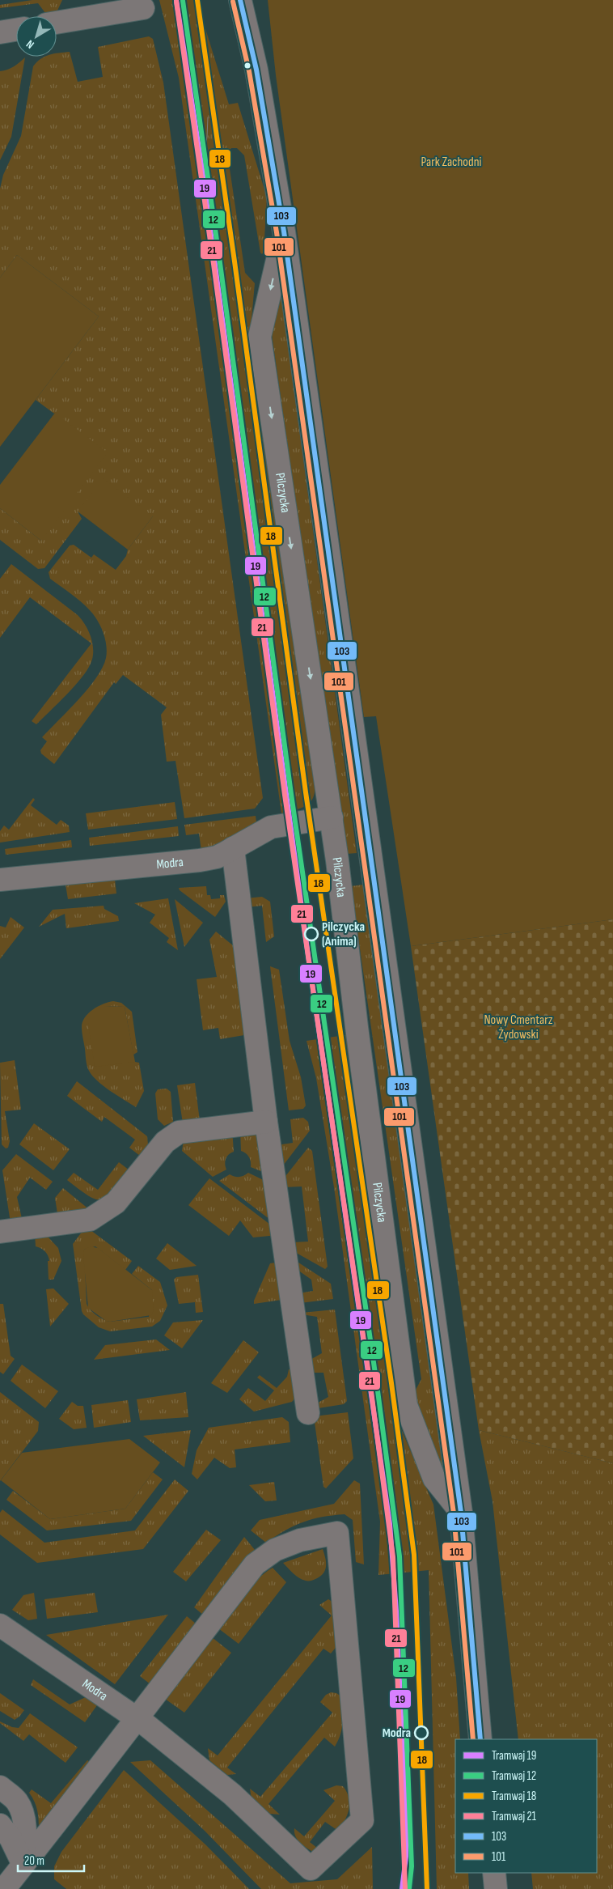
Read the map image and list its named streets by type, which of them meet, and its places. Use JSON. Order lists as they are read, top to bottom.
{
  "streets": {
    "street": ["Pilczycka", "Modra"]
  },
  "crossings": [
    ["Pilczycka", "Modra"]
  ],
  "parks": ["Park Zachodni", "Nowy Cmentarz Żydowski"],
  "places": ["Pilczycka (Anima)", "Modra"],
  "lines": [
    "tram line 19",
    "tram line 18",
    "transit line 103",
    "tram line 12",
    "tram line 21",
    "transit line 101"
  ],
  "legend": [
    "Tramwaj 19",
    "Tramwaj 12",
    "Tramwaj 18",
    "Tramwaj 21",
    "103",
    "101"
  ],
  "scale_bar": "20 m",
  "north": "bottom left"
}
